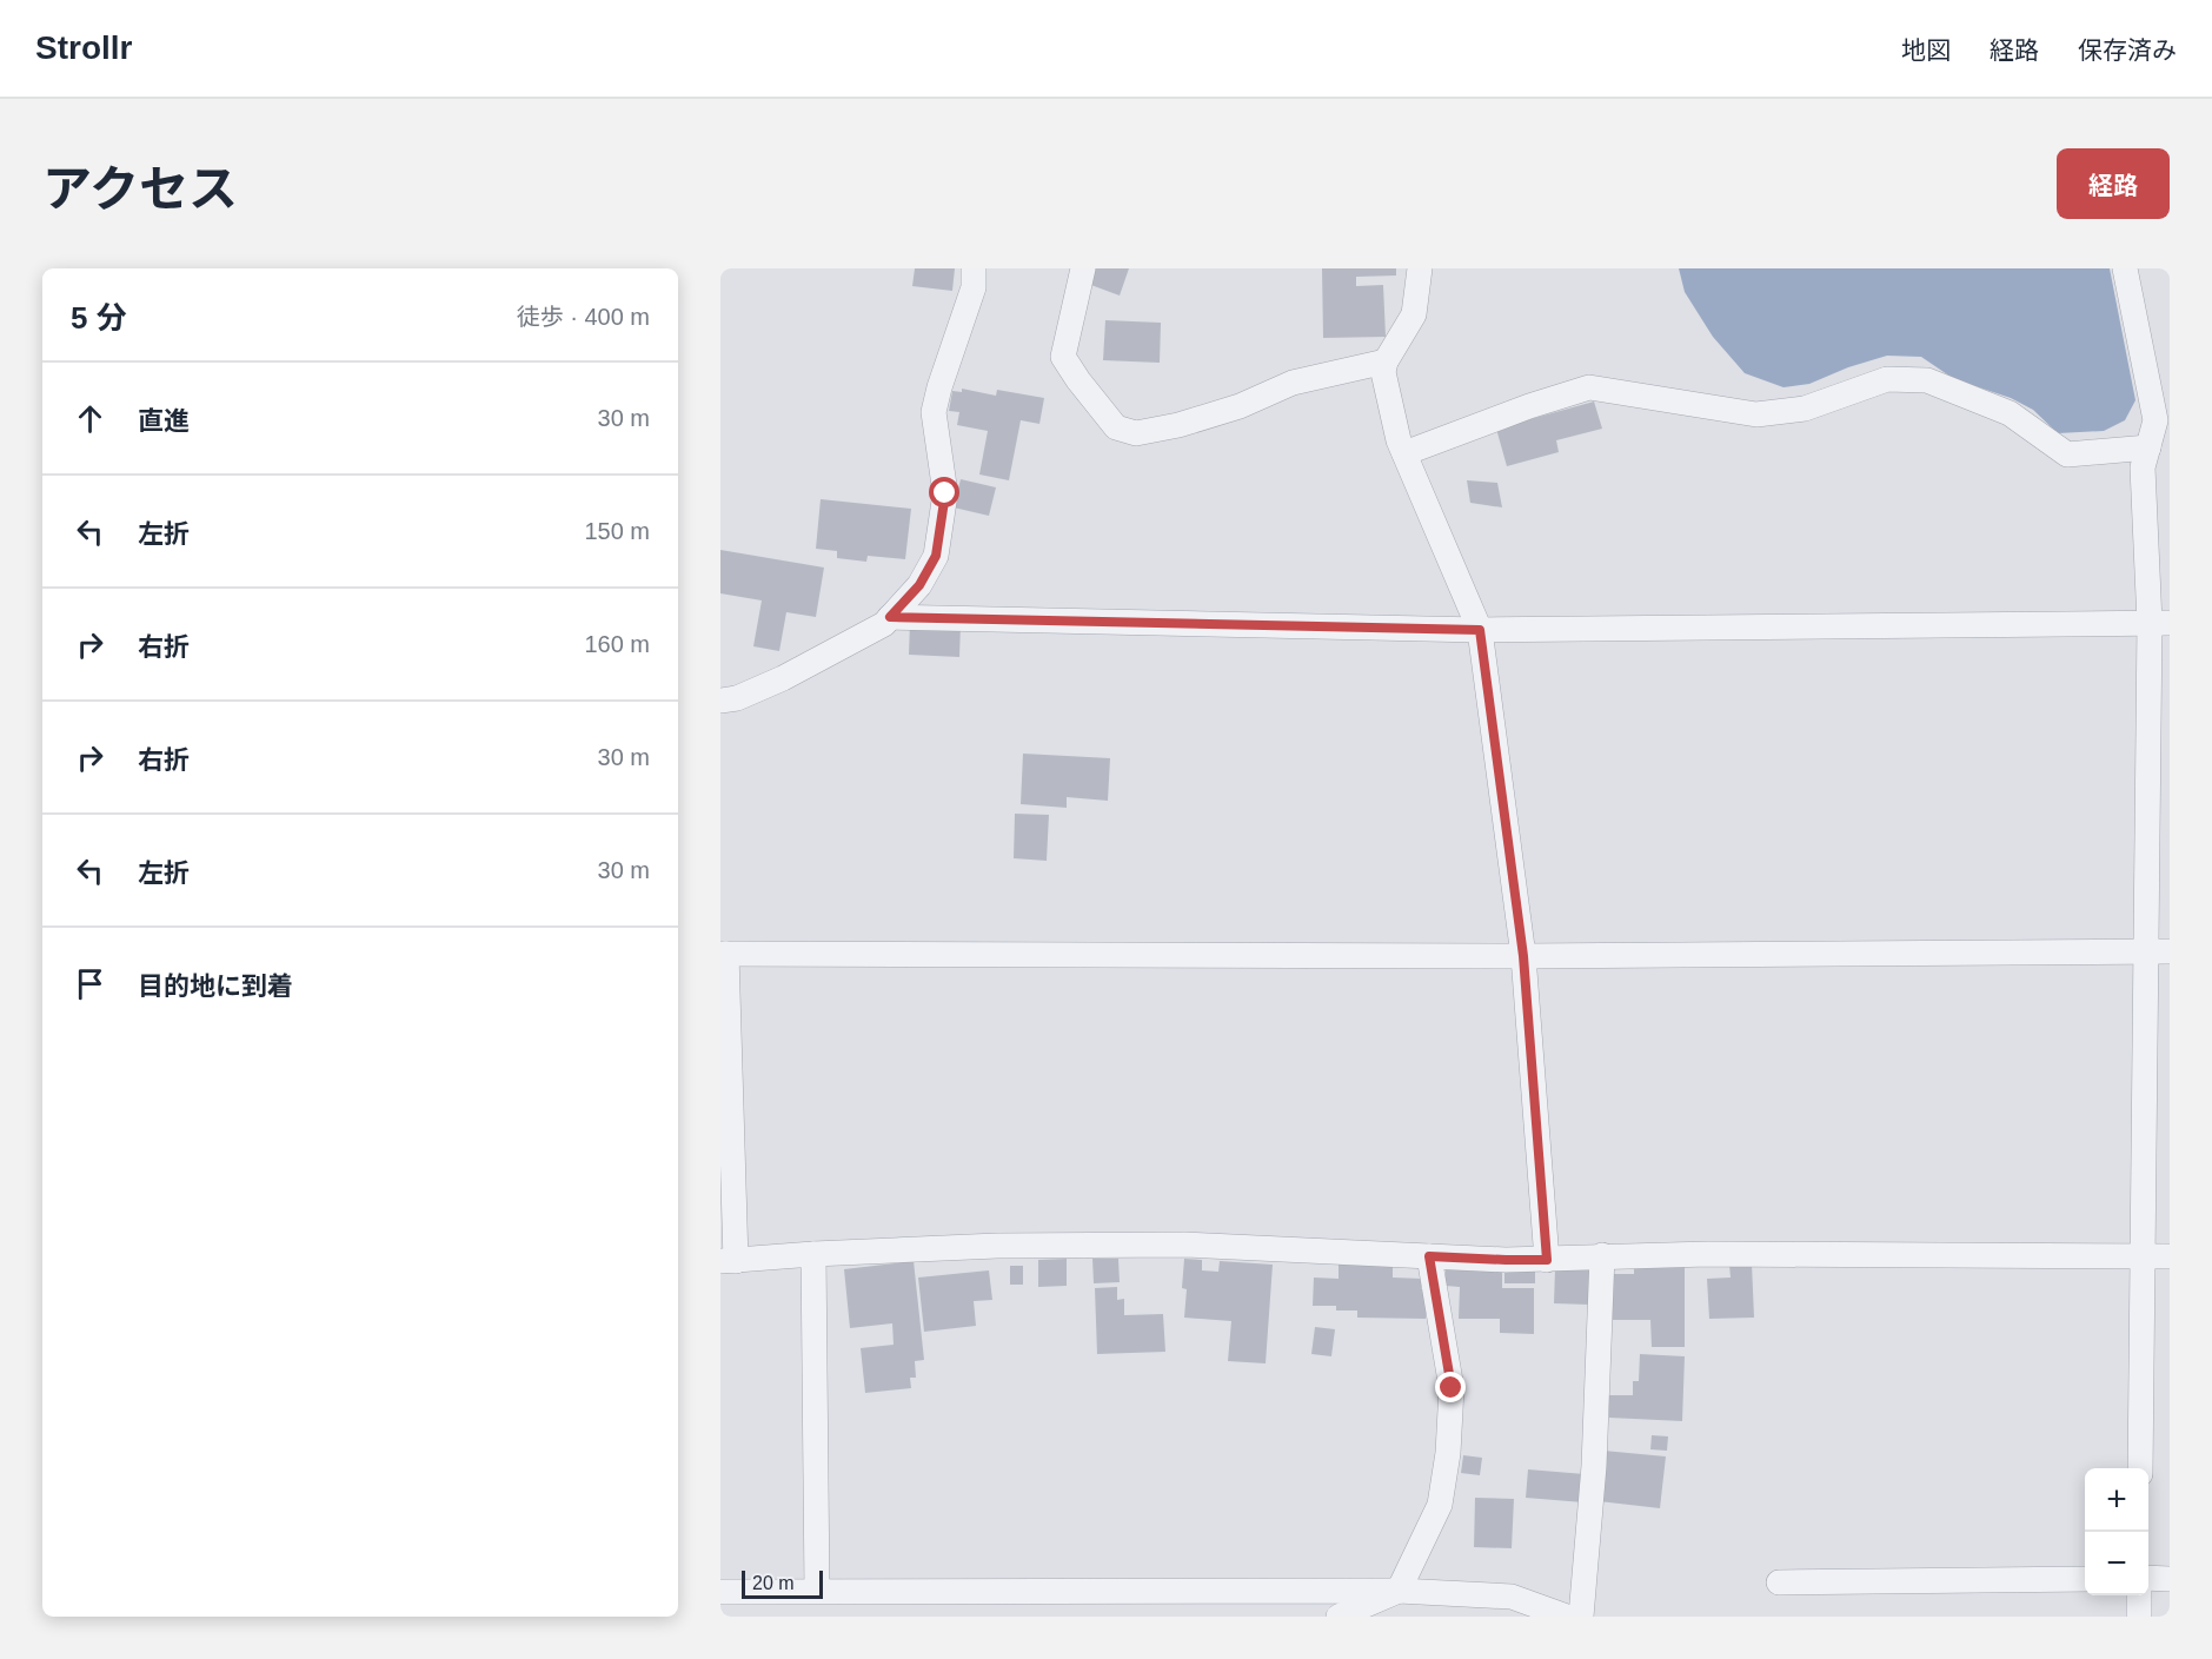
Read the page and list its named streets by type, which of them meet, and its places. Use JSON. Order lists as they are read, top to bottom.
{
  "scale_bar": "20 m",
  "page": {
    "header": "Strollr",
    "nav": ["地図", "経路", "保存済み"],
    "title": "アクセス",
    "buttons": "経路",
    "heading": ["5 分", "徒歩 · 400 m"],
    "list": [
      ["直進", "30 m"],
      ["左折", "150 m"],
      ["右折", "160 m"],
      ["右折", "30 m"],
      ["左折", "30 m"],
      "目的地に到着"
    ],
    "map_buttons": ["+", "−"],
    "scale": "20 m"
  }
}
